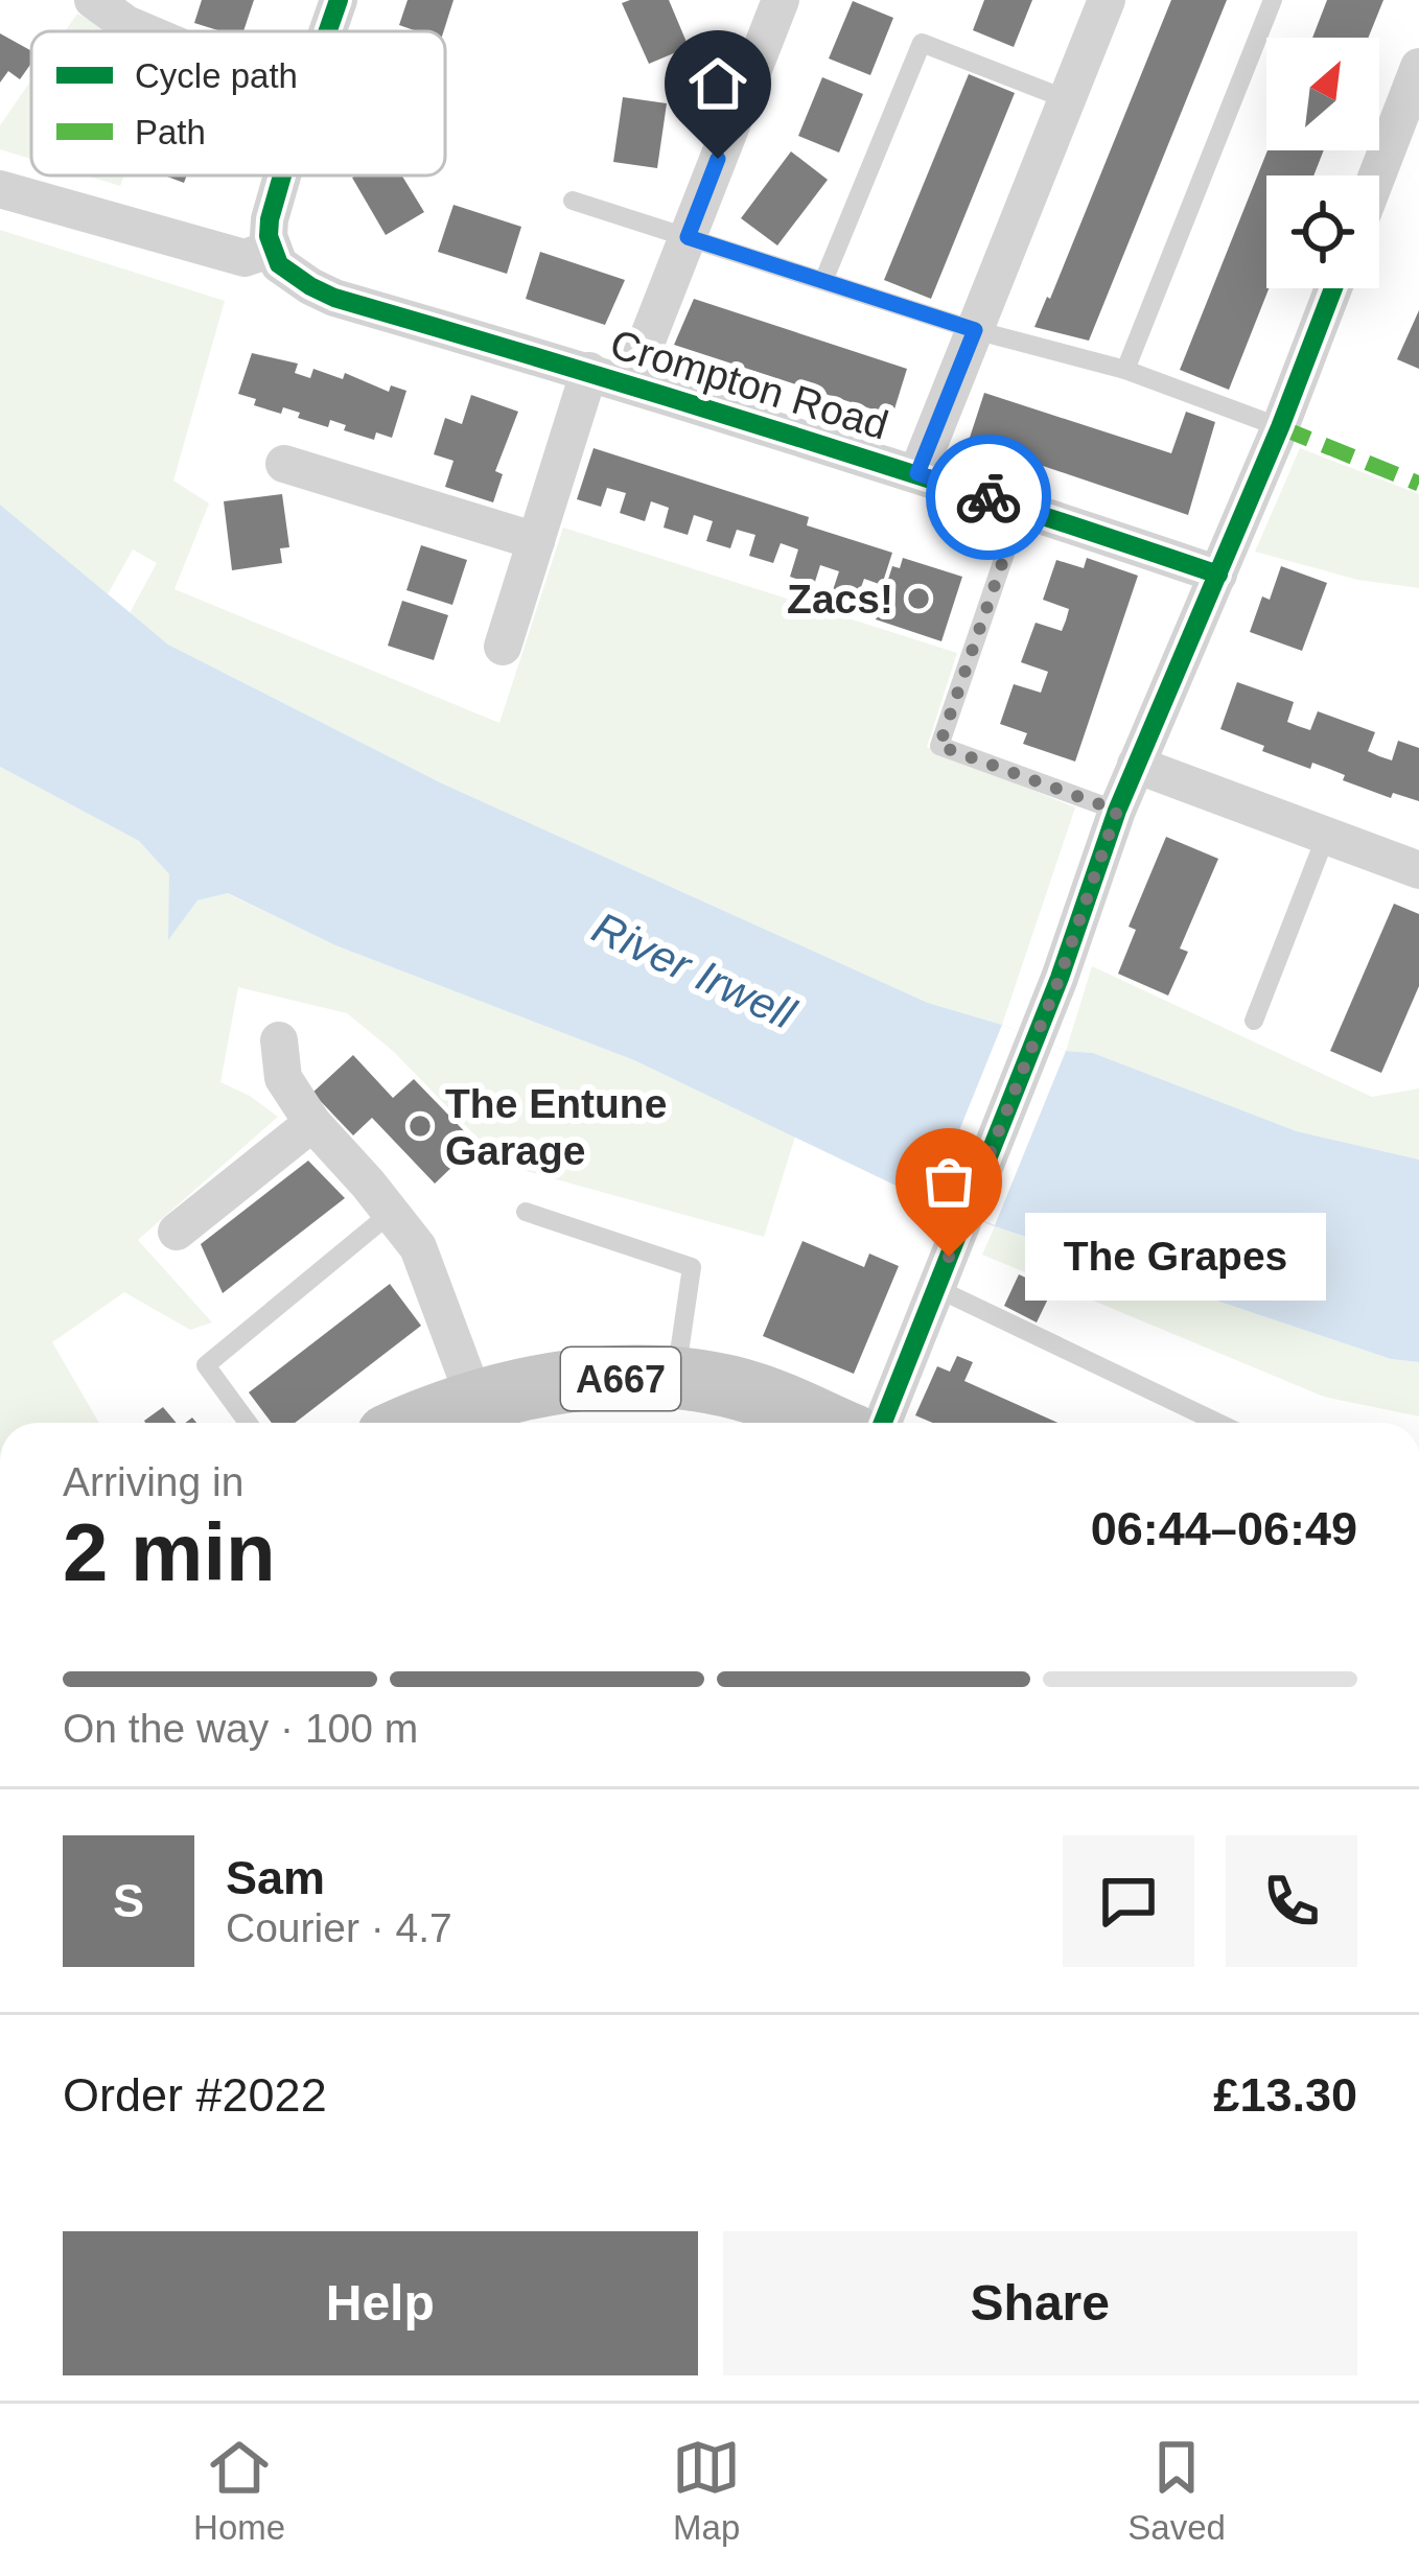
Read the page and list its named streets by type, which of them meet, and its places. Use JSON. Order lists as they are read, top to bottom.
{
  "streets": {
    "main road": ["A667"],
    "street": ["Crompton Road"]
  },
  "water": ["River Irwell"],
  "places": ["Zacs!", "The Entune Garage", "The Grapes"],
  "legend": ["Cycle path", "Path"],
  "north": "top right",
  "page": {
    "bubble": "The Grapes",
    "heading": ["2 min", "Arriving in", "06:44–06:49"],
    "panel": [
      "Sam",
      "Courier · 4.7",
      "Order #2022",
      "£13.30"
    ],
    "bar": "On the way · 100 m",
    "round": "S",
    "buttons": ["Help", "Share"],
    "tabs": ["Home", "Map", "Saved"]
  }
}
